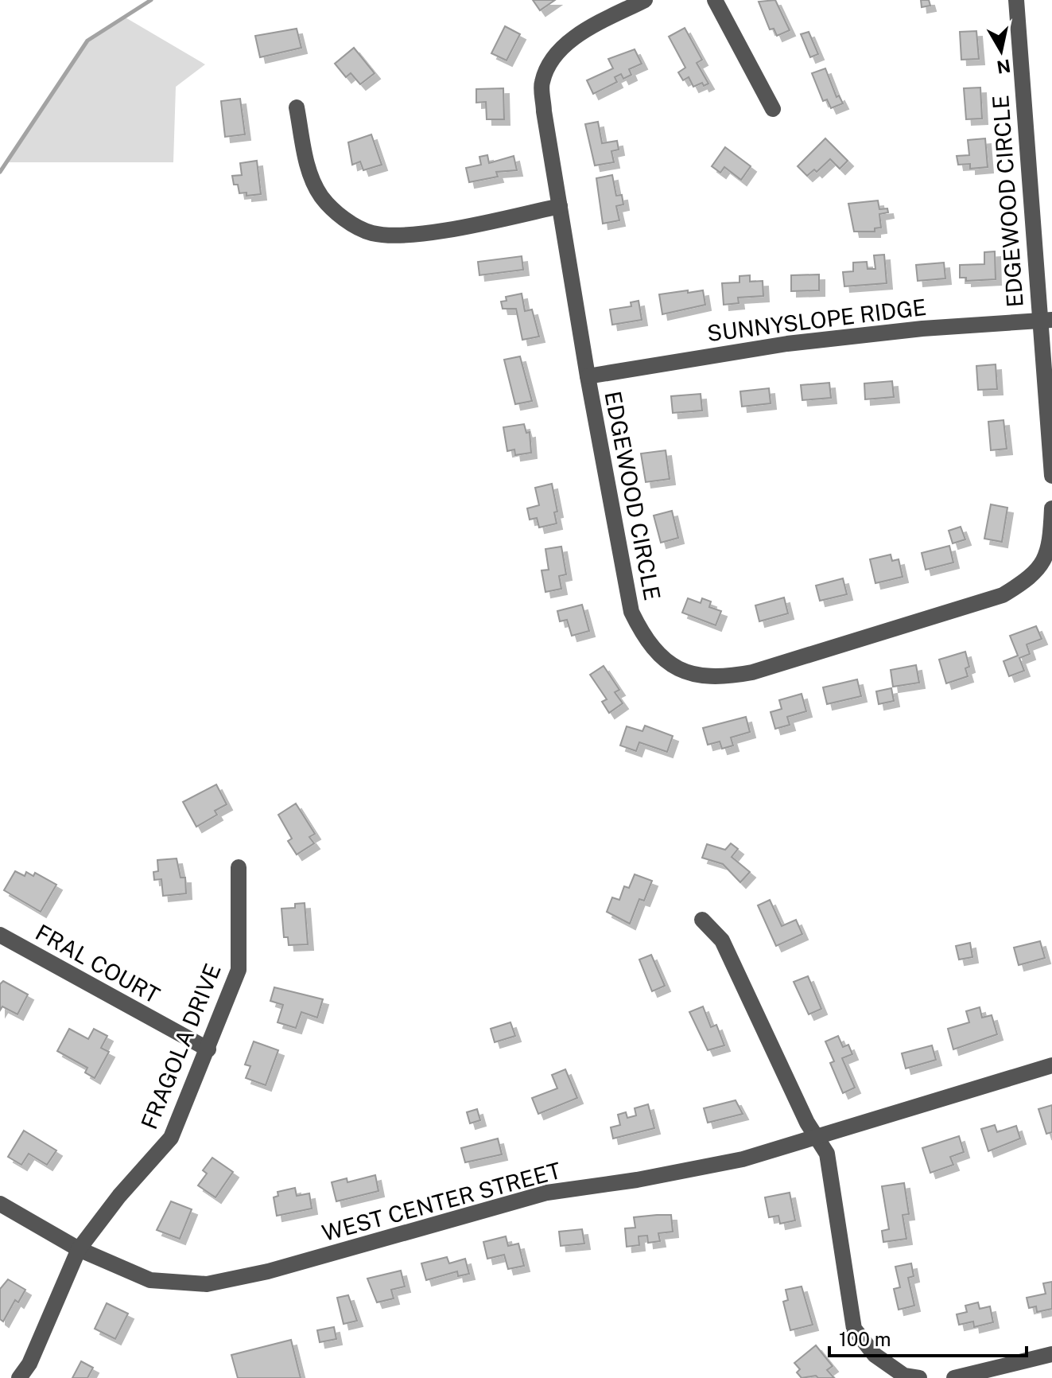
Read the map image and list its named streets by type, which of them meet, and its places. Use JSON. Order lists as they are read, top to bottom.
{
  "streets": {
    "street": [
      "EDGEWOOD CIRCLE",
      "SUNNYSLOPE RIDGE",
      "FRAL COURT",
      "FRAGOLA DRIVE",
      "WEST CENTER STREET"
    ]
  },
  "crossings": [
    ["EDGEWOOD CIRCLE", "SUNNYSLOPE RIDGE"],
    ["FRAL COURT", "FRAGOLA DRIVE"],
    ["FRAGOLA DRIVE", "WEST CENTER STREET"]
  ],
  "scale_bar": "100 m",
  "north": "bottom"
}
